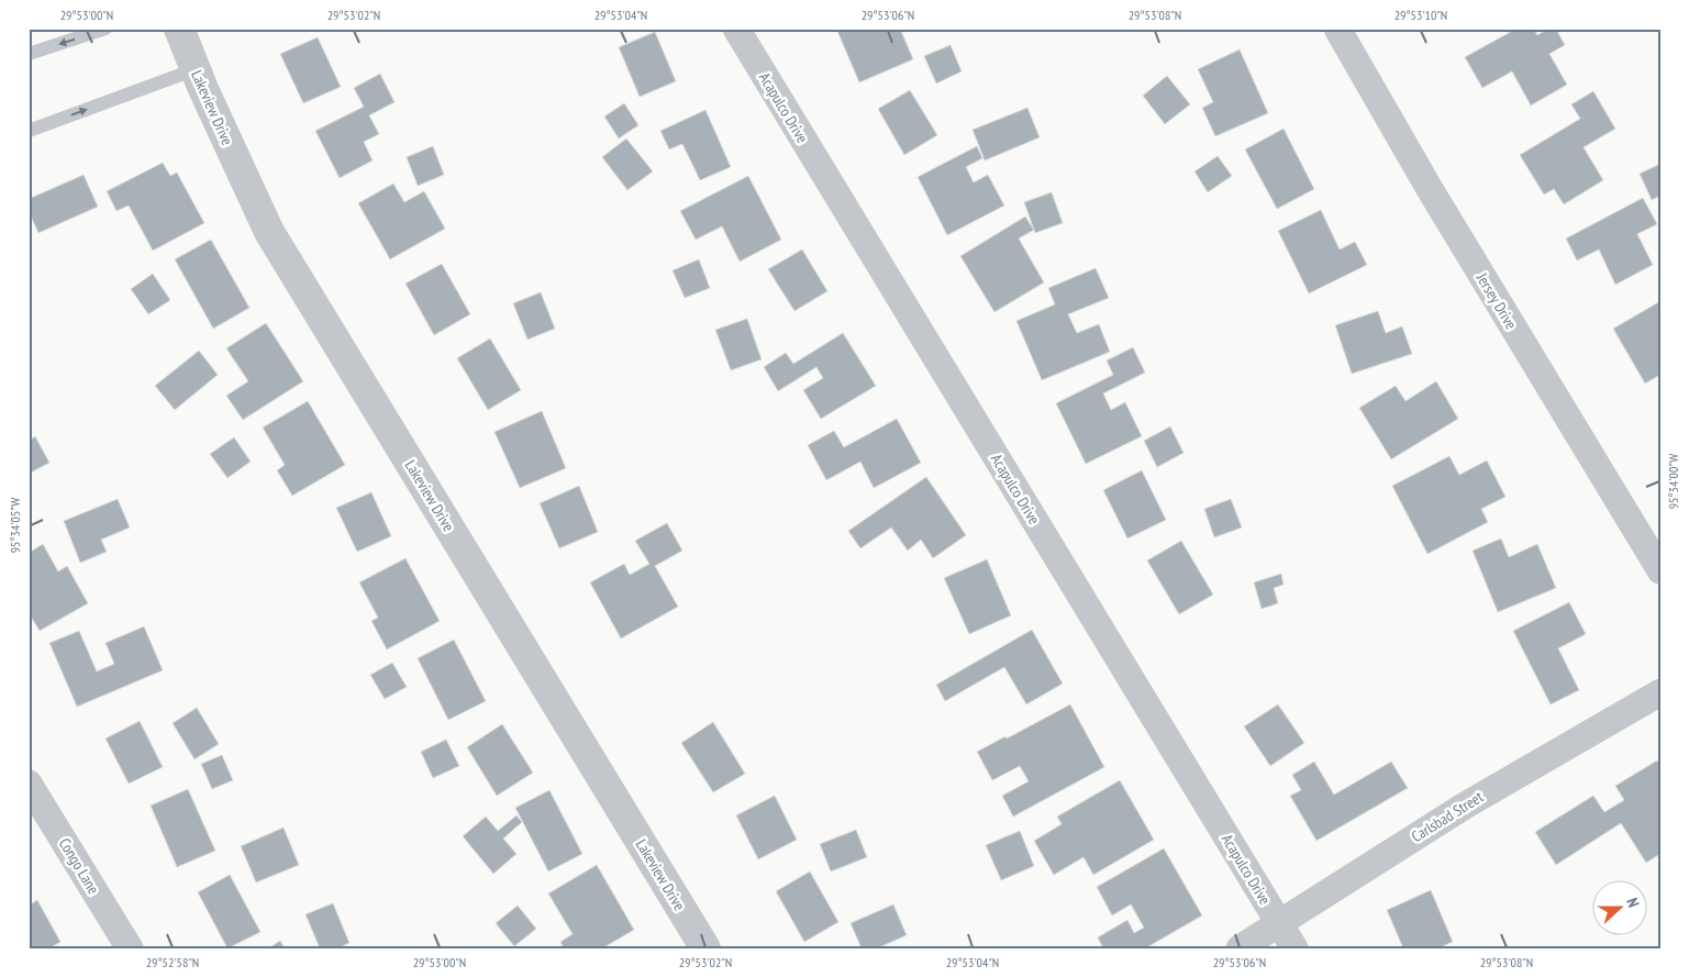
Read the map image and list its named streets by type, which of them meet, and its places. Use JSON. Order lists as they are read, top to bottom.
{
  "streets": {
    "street": [
      "Lakeview Drive",
      "Acapulco Drive",
      "Jersey Drive",
      "Carlsbad Street",
      "Congo Lane"
    ]
  },
  "crossings": [
    ["Acapulco Drive", "Carlsbad Street"]
  ],
  "north": "right",
  "coordinates": [
    "29°53'00\"N",
    "29°53'02\"N",
    "29°53'04\"N",
    "29°53'06\"N",
    "29°53'08\"N",
    "29°53'10\"N",
    "95°34'00\"W",
    "95°34'05\"W",
    "29°52'58\"N"
  ]
}
